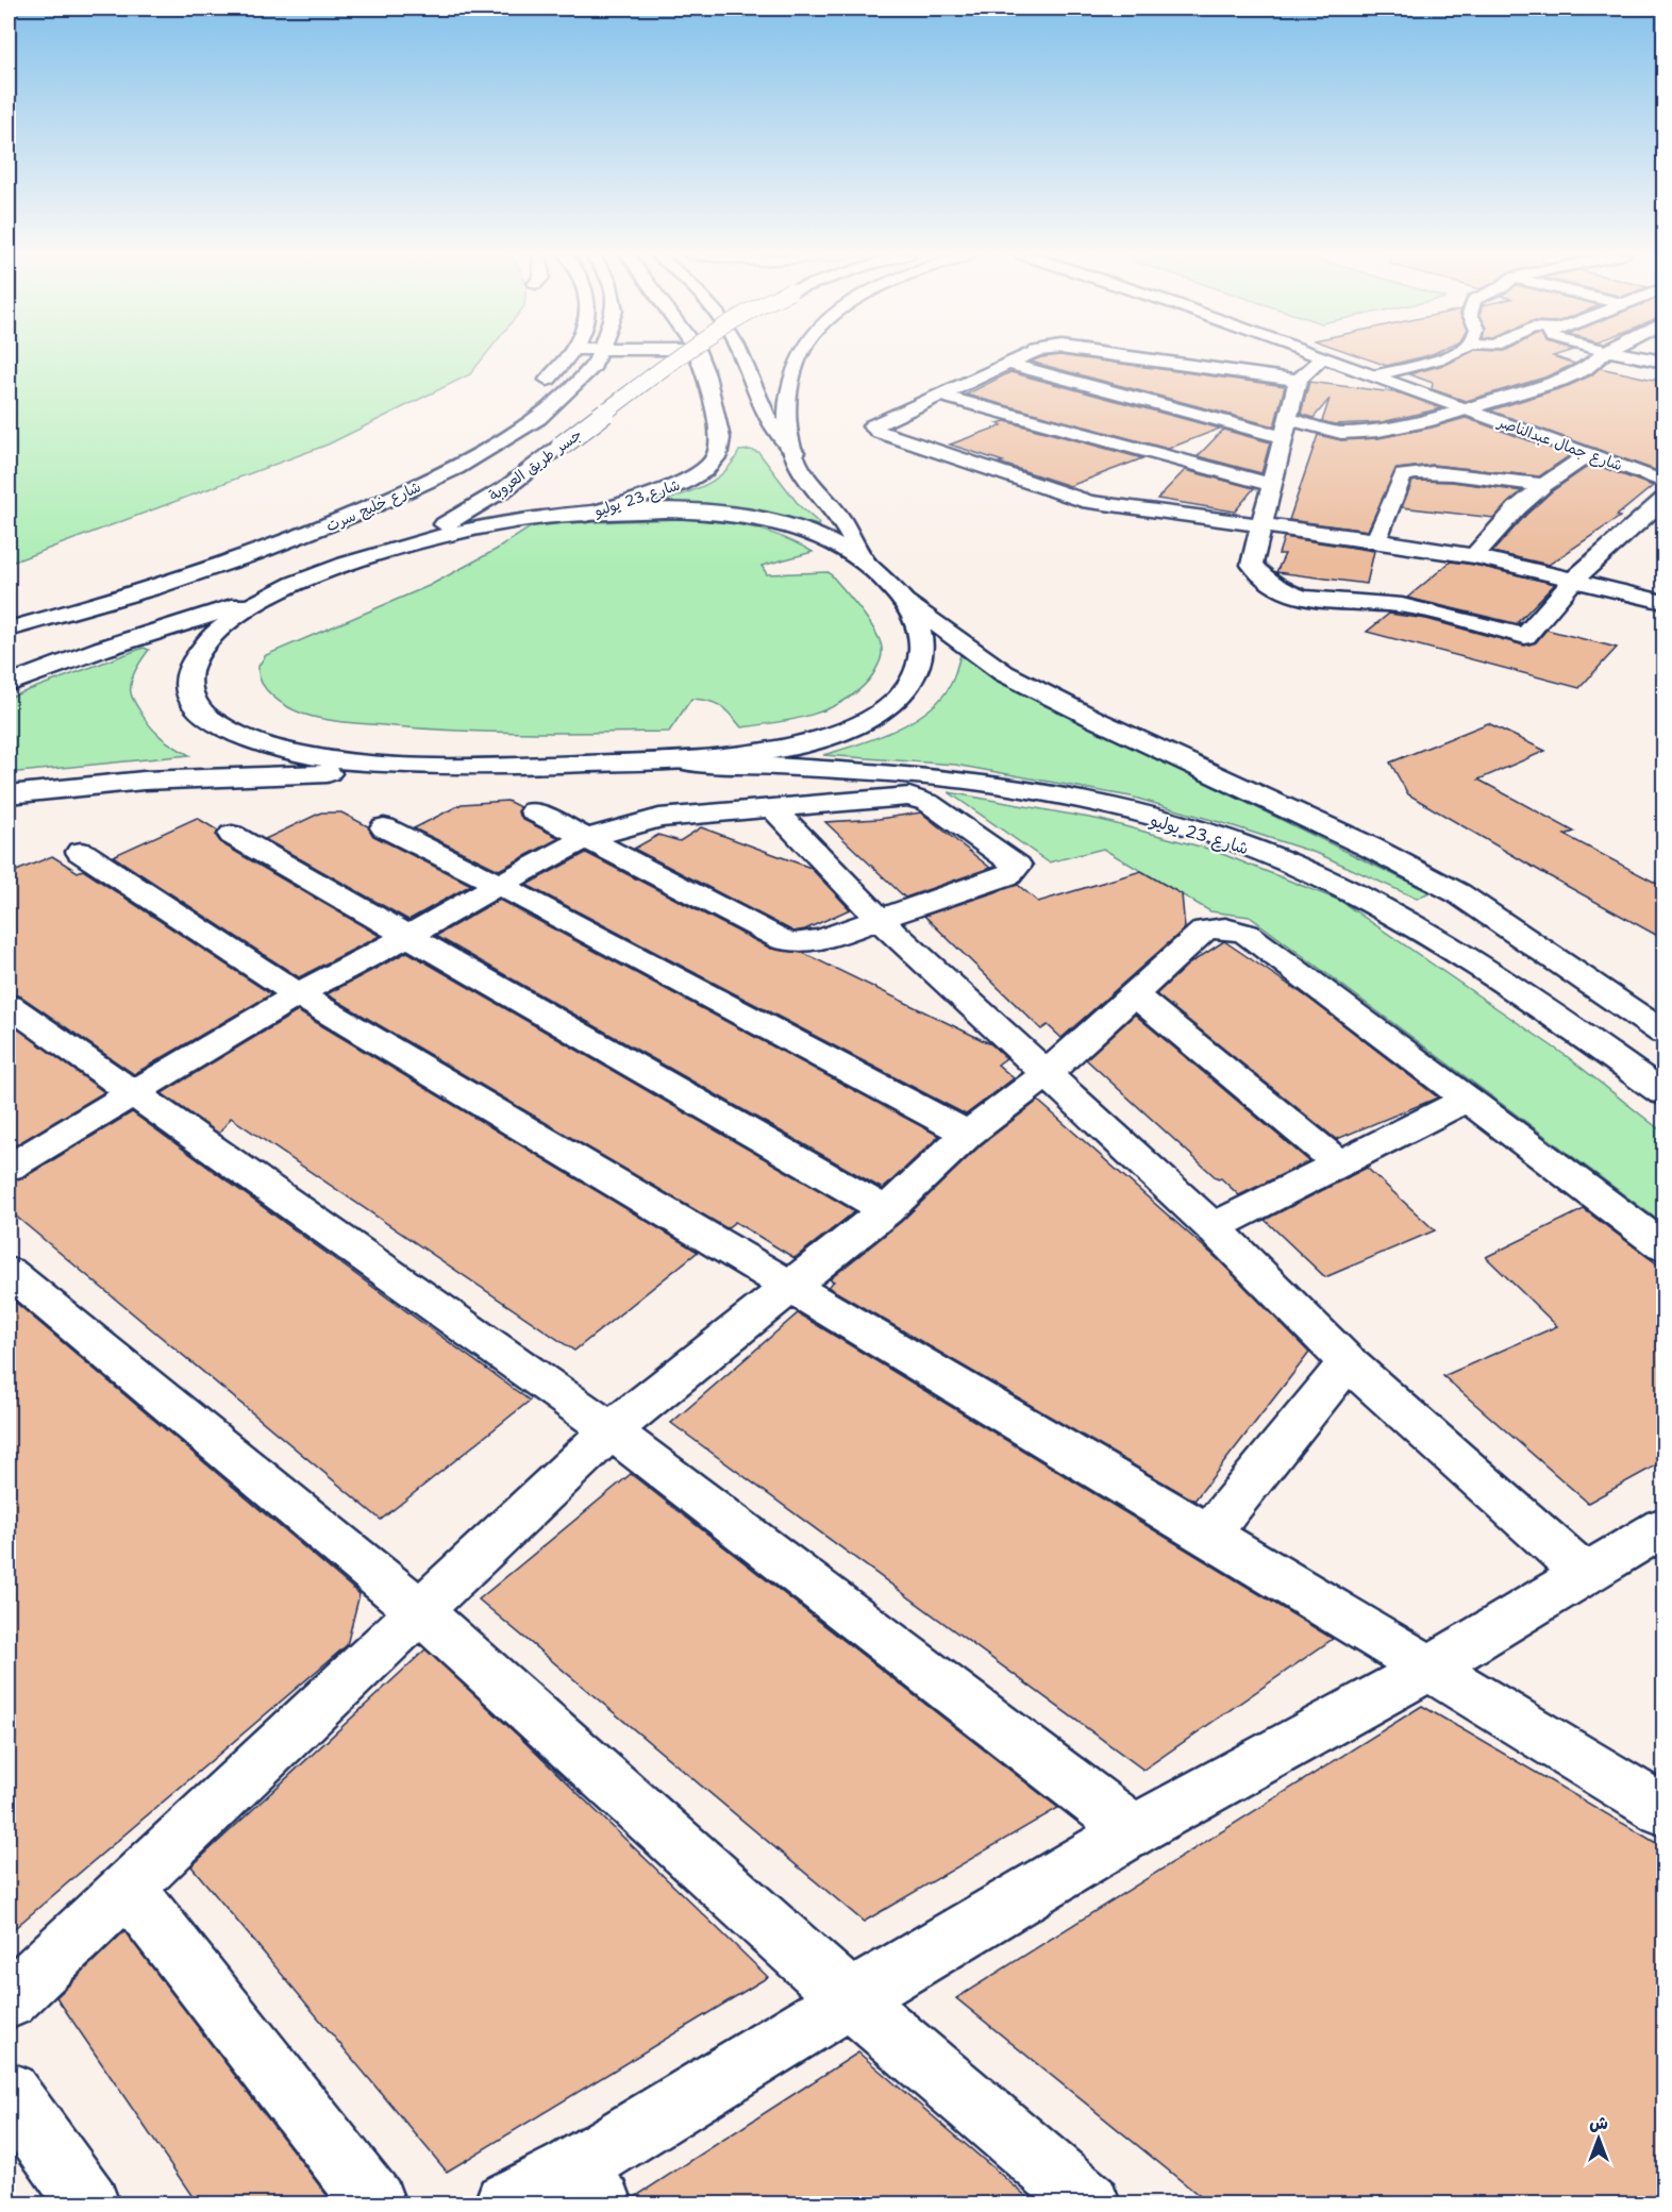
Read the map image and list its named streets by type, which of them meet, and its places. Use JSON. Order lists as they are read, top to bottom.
{
  "streets": {
    "main road": [
      "شارع جمال عبدالناصر",
      "جسر طريق العروبة",
      "شارع 23 يوليو",
      "شارع خليج سرت"
    ]
  },
  "north": "top"
}
